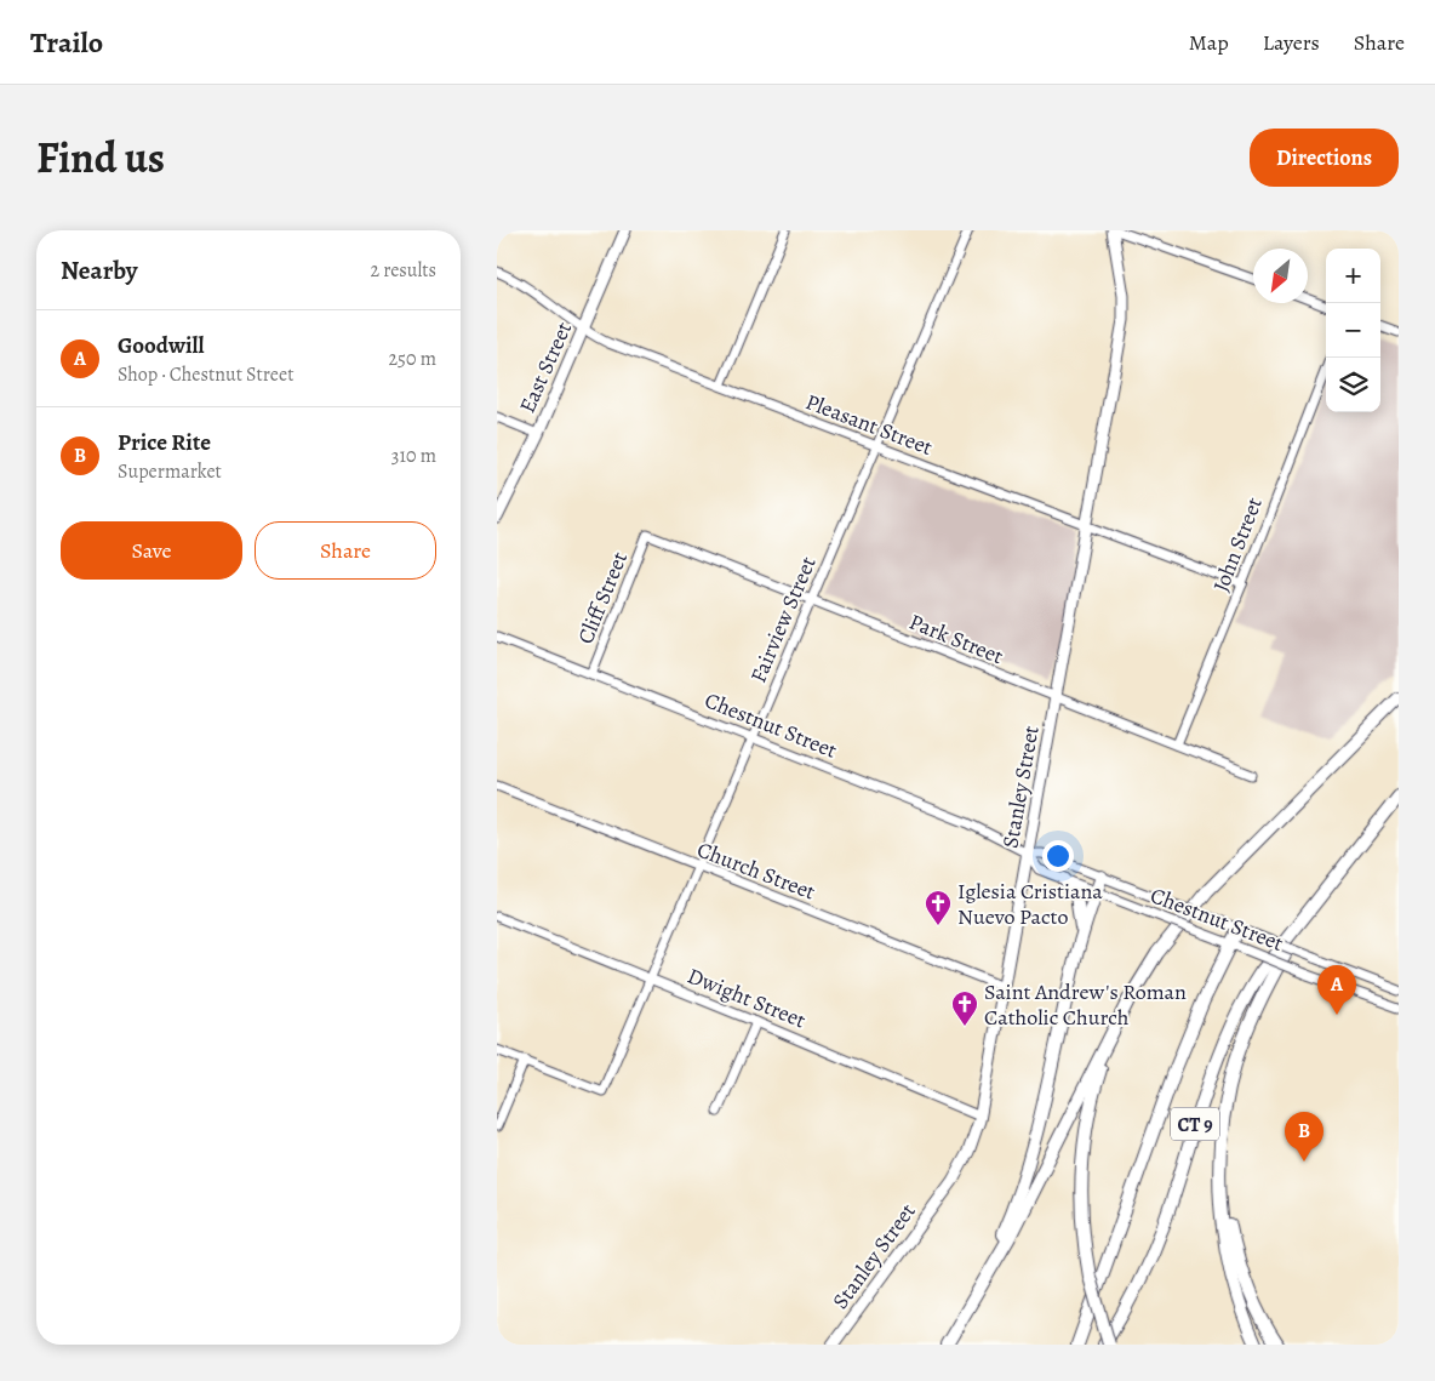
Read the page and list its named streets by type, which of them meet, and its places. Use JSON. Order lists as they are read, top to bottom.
{
  "streets": {
    "highway": ["CT 9"],
    "main road": ["East Street", "Stanley Street"],
    "street": [
      "Pleasant Street",
      "John Street",
      "Cliff Street",
      "Fairview Street",
      "Park Street",
      "Chestnut Street",
      "Church Street",
      "Dwight Street"
    ]
  },
  "crossings": [
    ["East Street", "Pleasant Street"],
    ["Pleasant Street", "John Street"],
    ["Pleasant Street", "Fairview Street"],
    ["Pleasant Street", "Stanley Street"],
    ["John Street", "Park Street"],
    ["Cliff Street", "Park Street"],
    ["Cliff Street", "Chestnut Street"],
    ["Fairview Street", "Park Street"],
    ["Fairview Street", "Chestnut Street"],
    ["Fairview Street", "Church Street"],
    ["Fairview Street", "Dwight Street"],
    ["Park Street", "Stanley Street"],
    ["Chestnut Street", "Stanley Street"],
    ["Stanley Street", "Church Street"],
    ["Stanley Street", "Dwight Street"]
  ],
  "places": {
    "church": ["Iglesia Cristiana Nuevo Pacto", "Saint Andrew's Roman Catholic Church"]
  },
  "north": "bottom left",
  "page": {
    "header": "Trailo",
    "nav": ["Map", "Layers", "Share"],
    "title": "Find us",
    "buttons": [
      "Directions",
      ["Save", "Share"]
    ],
    "heading": ["Nearby", "2 results"],
    "map_buttons": ["+", "−"],
    "list": [
      {
        "mark": "A",
        "name": "Goodwill",
        "note": "Shop · Chestnut Street",
        "value": "250 m"
      },
      {
        "mark": "B",
        "name": "Price Rite",
        "note": "Supermarket",
        "value": "310 m"
      }
    ],
    "pins": ["A", "B"]
  }
}
